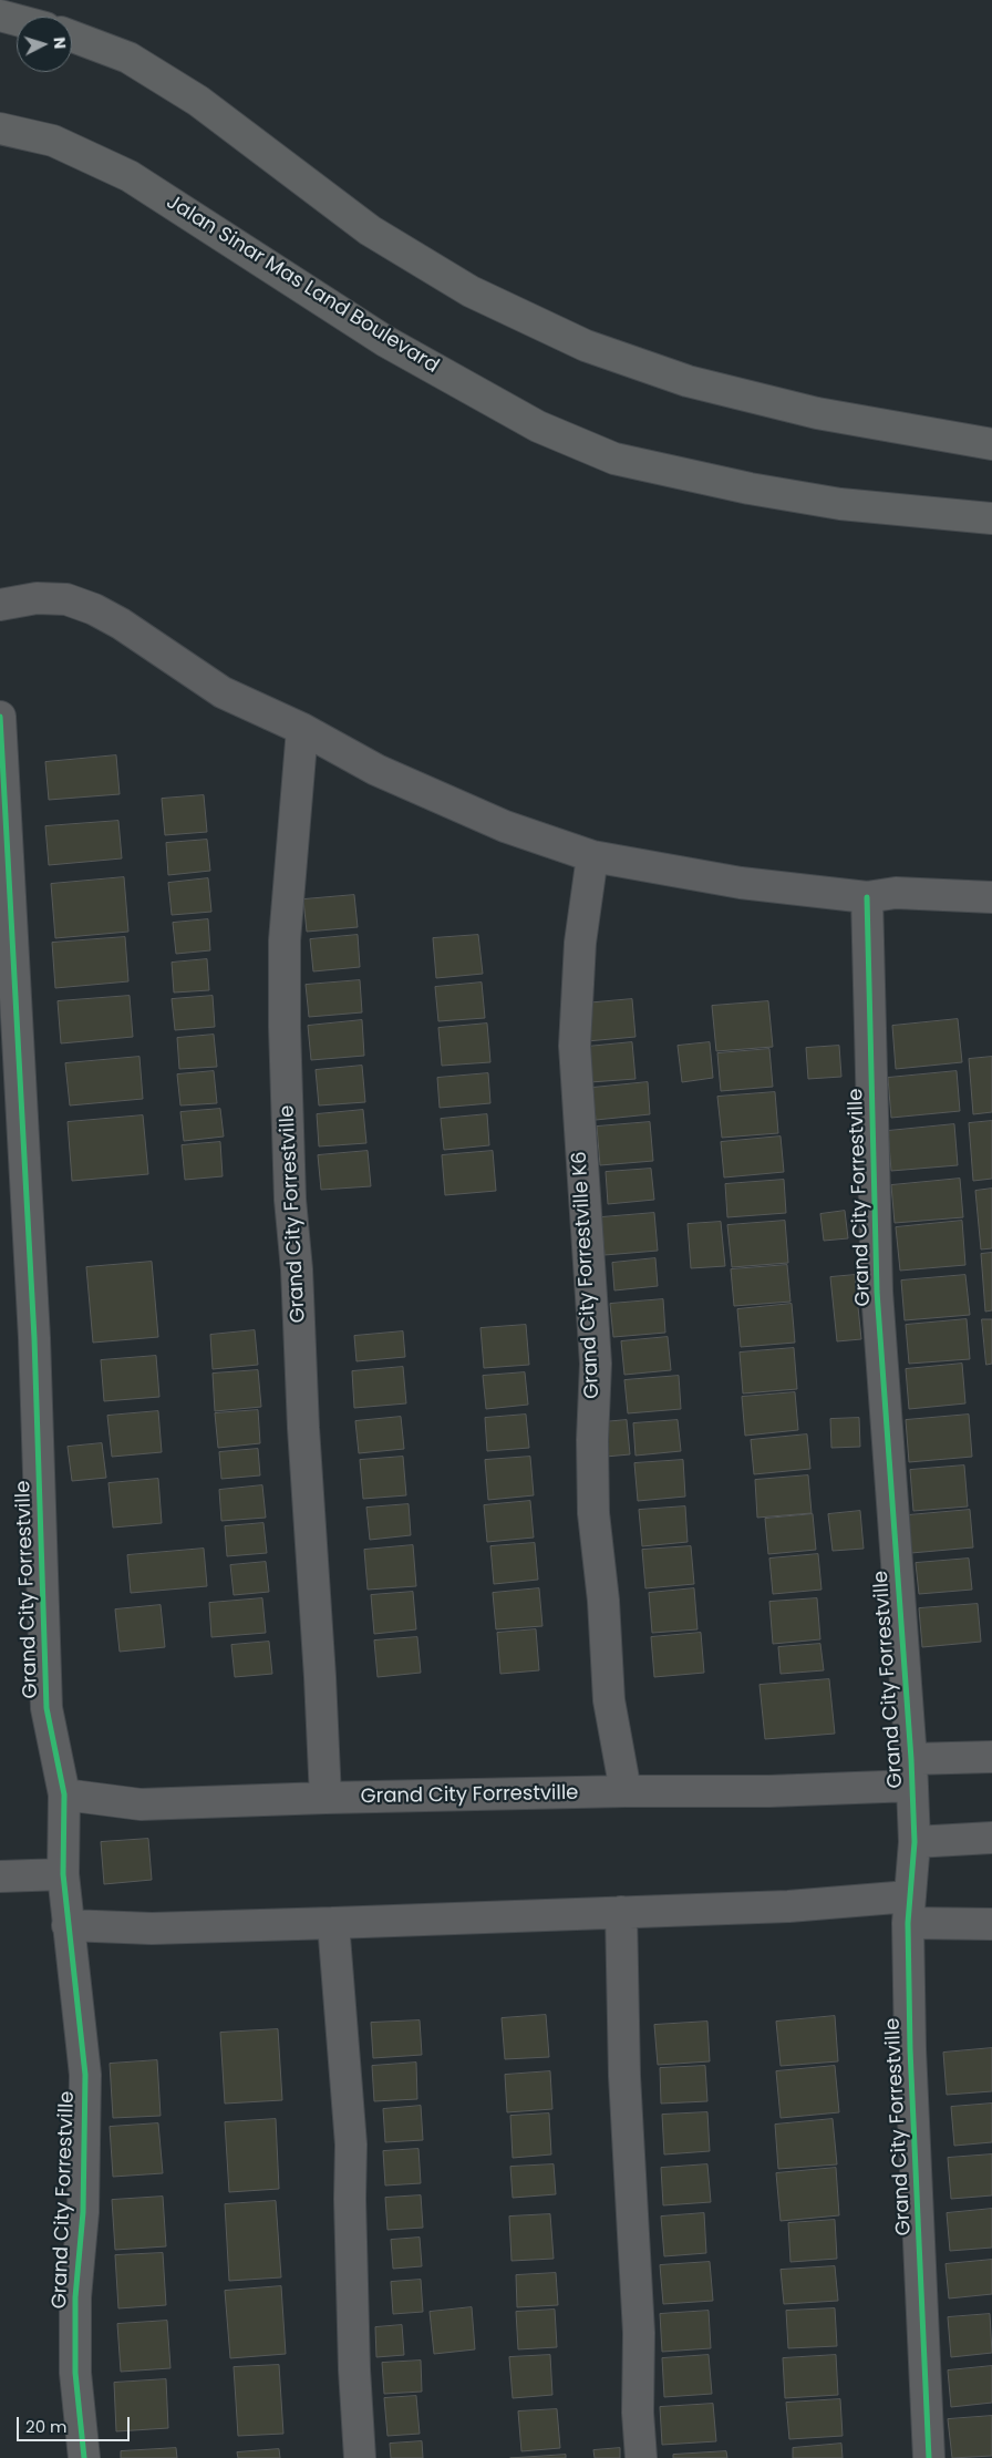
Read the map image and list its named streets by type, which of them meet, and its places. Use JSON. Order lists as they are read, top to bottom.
{
  "streets": {
    "street": ["Jalan Sinar Mas Land Boulevard", "Grand City Forrestville", "Grand City Forrestville K6"]
  },
  "crossings": [
    ["Grand City Forrestville", "Grand City Forrestville K6"]
  ],
  "scale_bar": "20 m",
  "north": "right"
}
